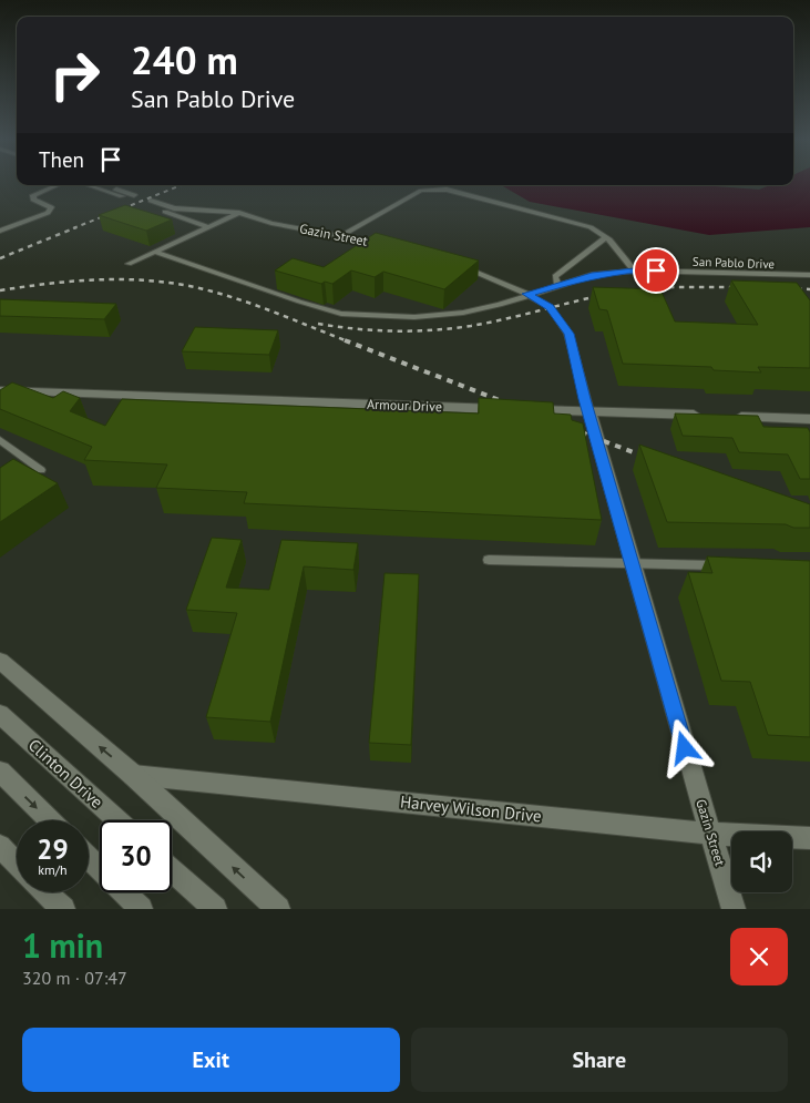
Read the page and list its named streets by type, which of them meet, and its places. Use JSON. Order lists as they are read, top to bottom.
{
  "streets": {
    "street": [
      "Gazin Street",
      "Armour Drive",
      "Clinton Drive",
      "Harvey Wilson Drive"
    ],
    "lane": ["San Pablo Drive"]
  },
  "crossings": [
    ["Gazin Street", "San Pablo Drive"],
    ["Gazin Street", "Armour Drive"],
    ["Gazin Street", "Harvey Wilson Drive"]
  ],
  "page": {
    "turn": ["240 m", "San Pablo Drive"],
    "then": "Then",
    "speed": "29 km/h",
    "limit": "30",
    "heading": ["1 min", "320 m · 07:47"],
    "buttons": ["Exit", "Share"]
  }
}
